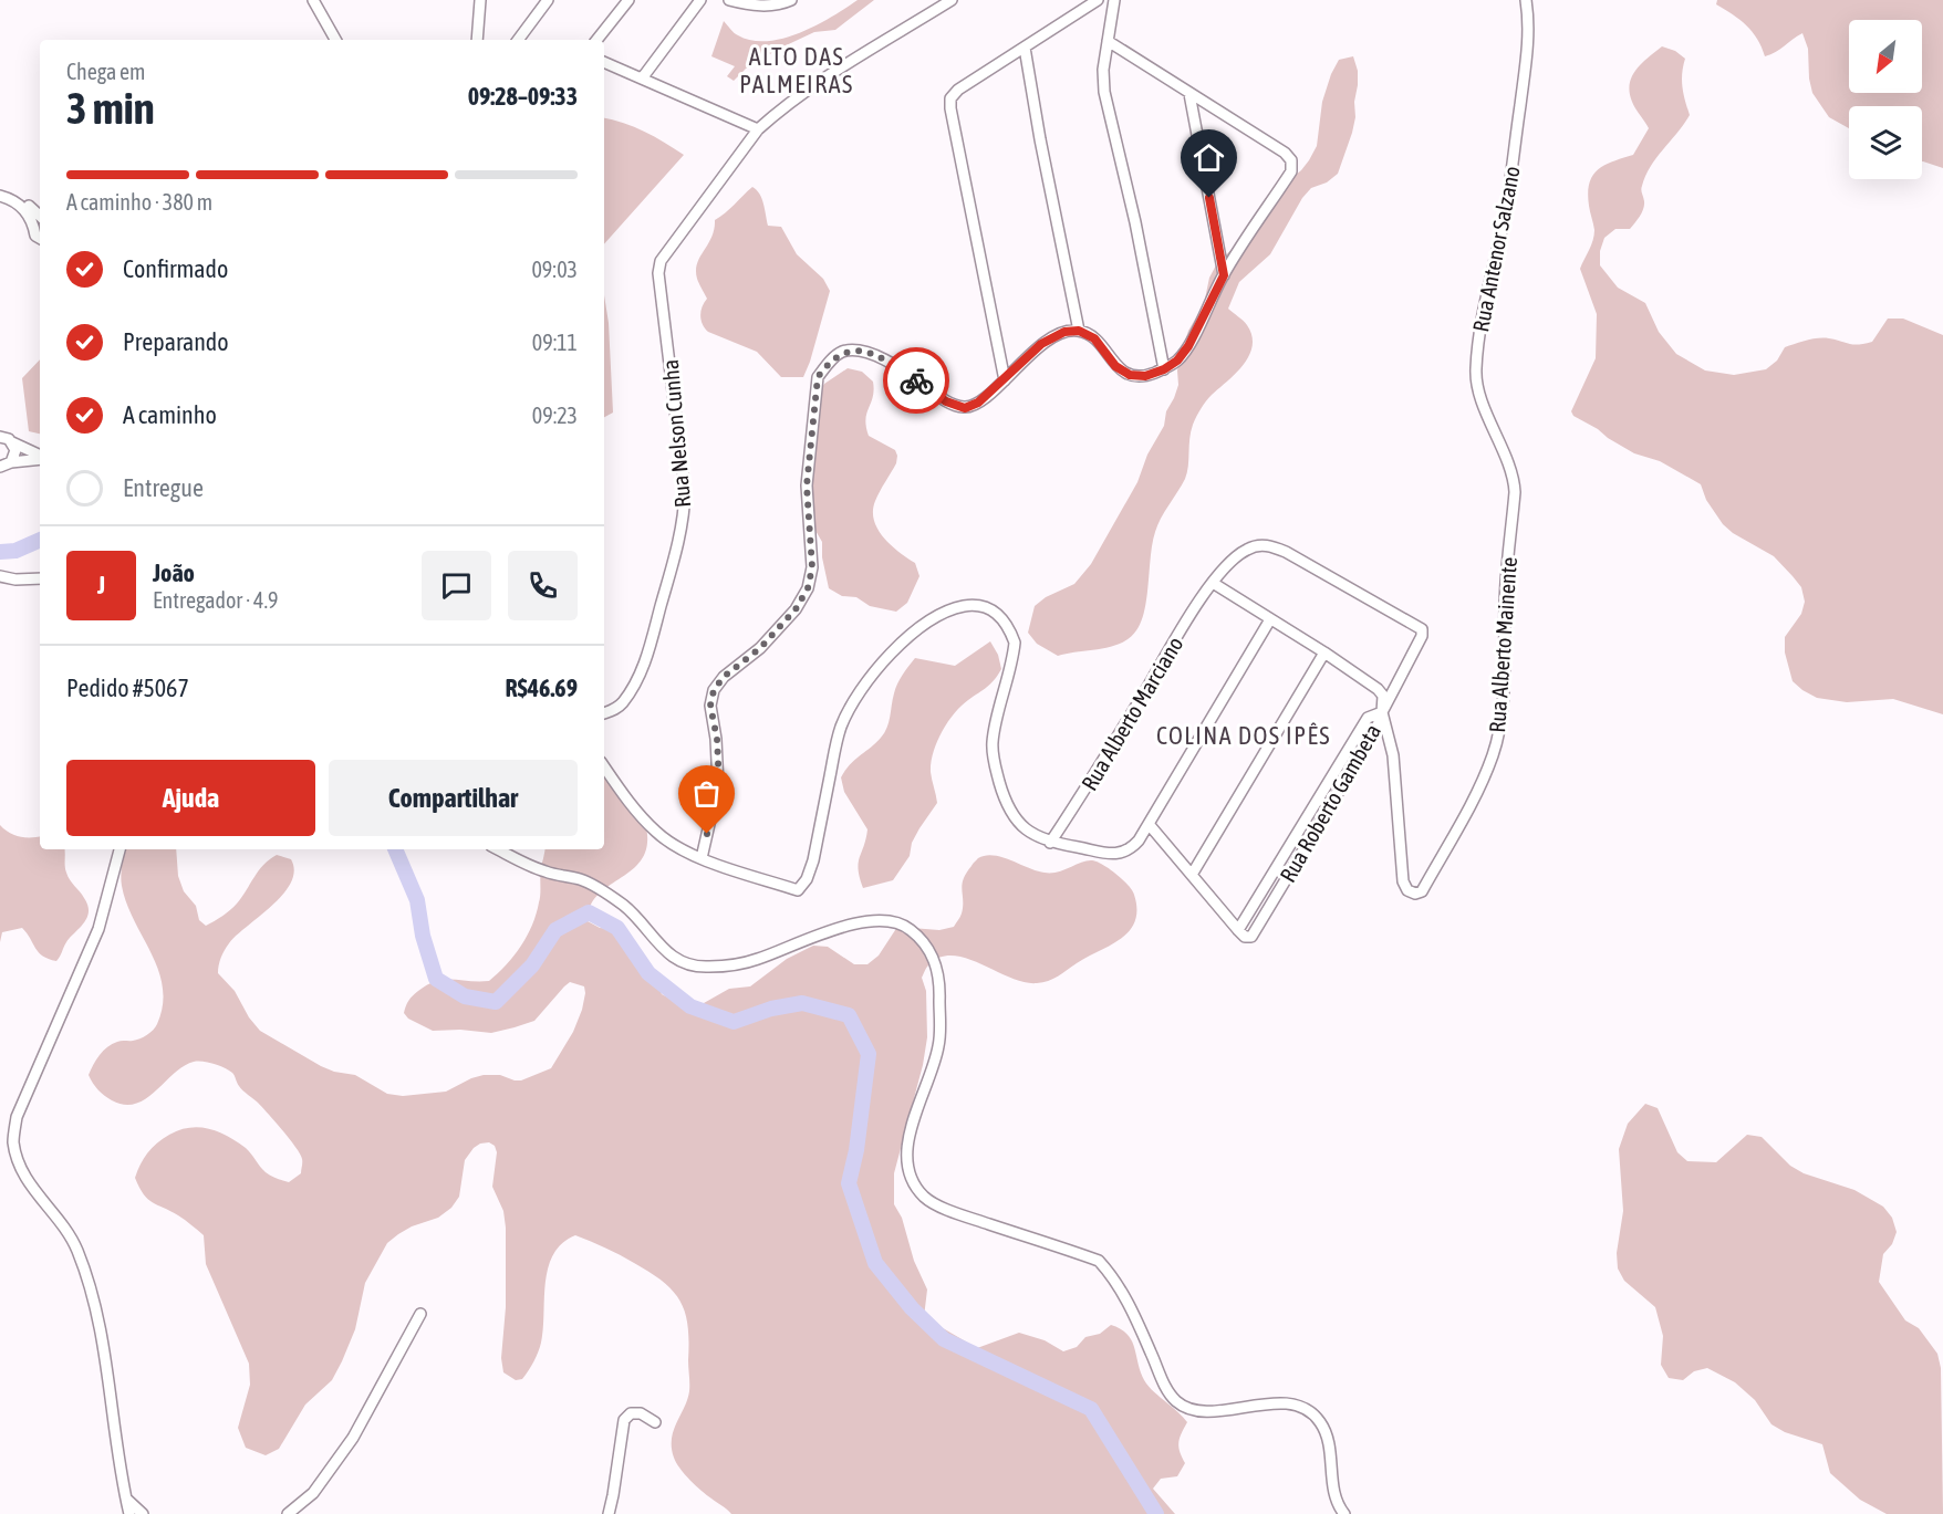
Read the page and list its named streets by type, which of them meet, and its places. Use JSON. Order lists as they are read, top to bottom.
{
  "streets": {
    "street": [
      "Rua Antenor Salzano",
      "Rua Nelson Cunha",
      "Rua Alberto Mainente",
      "Rua Alberto Marciano",
      "Rua Roberto Gambeta"
    ]
  },
  "crossings": [
    ["Rua Antenor Salzano", "Rua Alberto Mainente"],
    ["Rua Alberto Mainente", "Rua Alberto Marciano"],
    ["Rua Alberto Mainente", "Rua Roberto Gambeta"],
    ["Rua Alberto Marciano", "Rua Roberto Gambeta"]
  ],
  "districts": ["ALTO DAS PALMEIRAS", "COLINA DOS IPÊS"],
  "north": "bottom left",
  "page": {
    "heading": ["3 min", "Chega em", "09:28–09:33"],
    "panel": [
      "João",
      "Entregador · 4.9",
      "Pedido #5067",
      "R$46.69"
    ],
    "bar": "A caminho · 380 m",
    "list": [
      ["Confirmado", "09:03"],
      ["Preparando", "09:11"],
      ["A caminho", "09:23"],
      "Entregue"
    ],
    "round": "J",
    "buttons": ["Ajuda", "Compartilhar"]
  }
}
